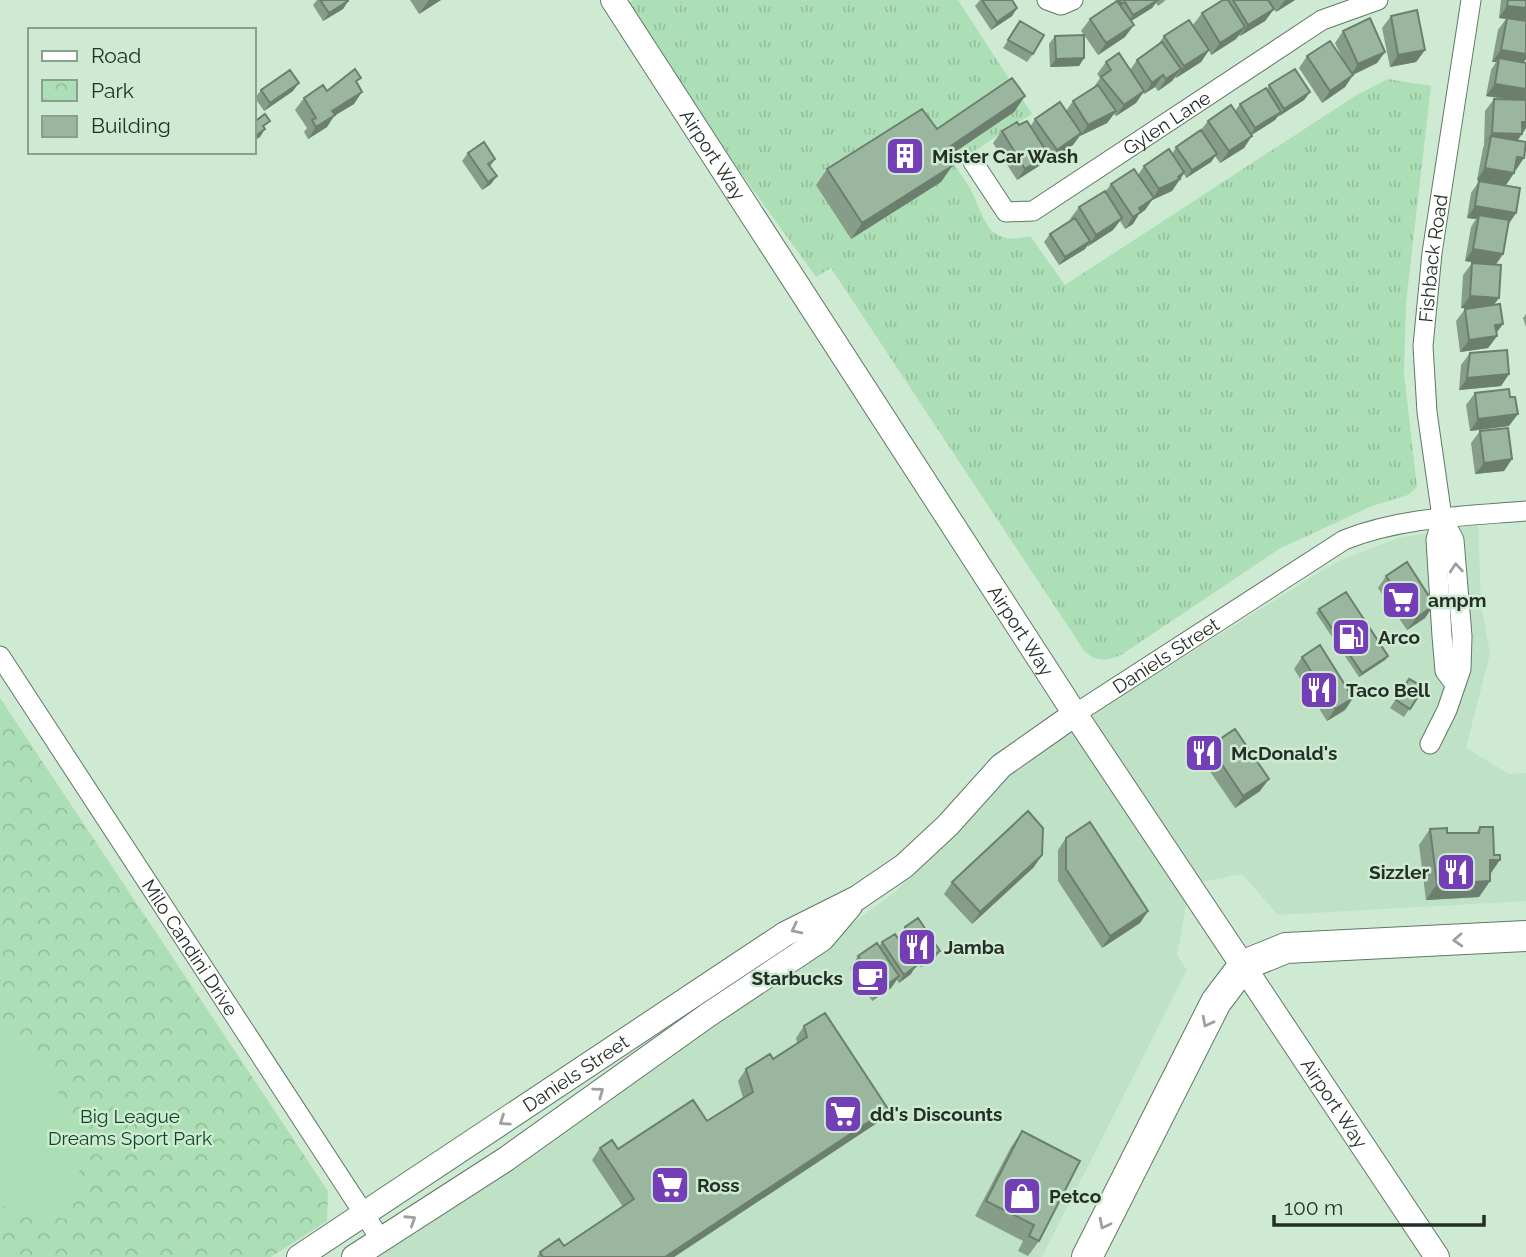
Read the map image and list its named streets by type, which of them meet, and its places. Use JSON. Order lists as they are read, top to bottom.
{
  "streets": {
    "main road": ["Airport Way", "Daniels Street"],
    "street": ["Gylen Lane", "Fishback Road", "Milo Candini Drive"]
  },
  "crossings": [
    ["Airport Way", "Daniels Street"],
    ["Fishback Road", "Daniels Street"],
    ["Daniels Street", "Milo Candini Drive"]
  ],
  "parks": ["Big League Dreams Sport Park"],
  "places": {
    "building": ["Mister Car Wash"],
    "supermarket": ["ampm", "dd's Discounts", "Ross"],
    "fuel station": ["Arco"],
    "restaurant": [
      "Taco Bell",
      "McDonald's",
      "Sizzler",
      "Jamba"
    ],
    "cafe": ["Starbucks"],
    "shop": ["Petco"]
  },
  "legend": ["Road", "Park", "Building"],
  "scale_bar": "100 m"
}
